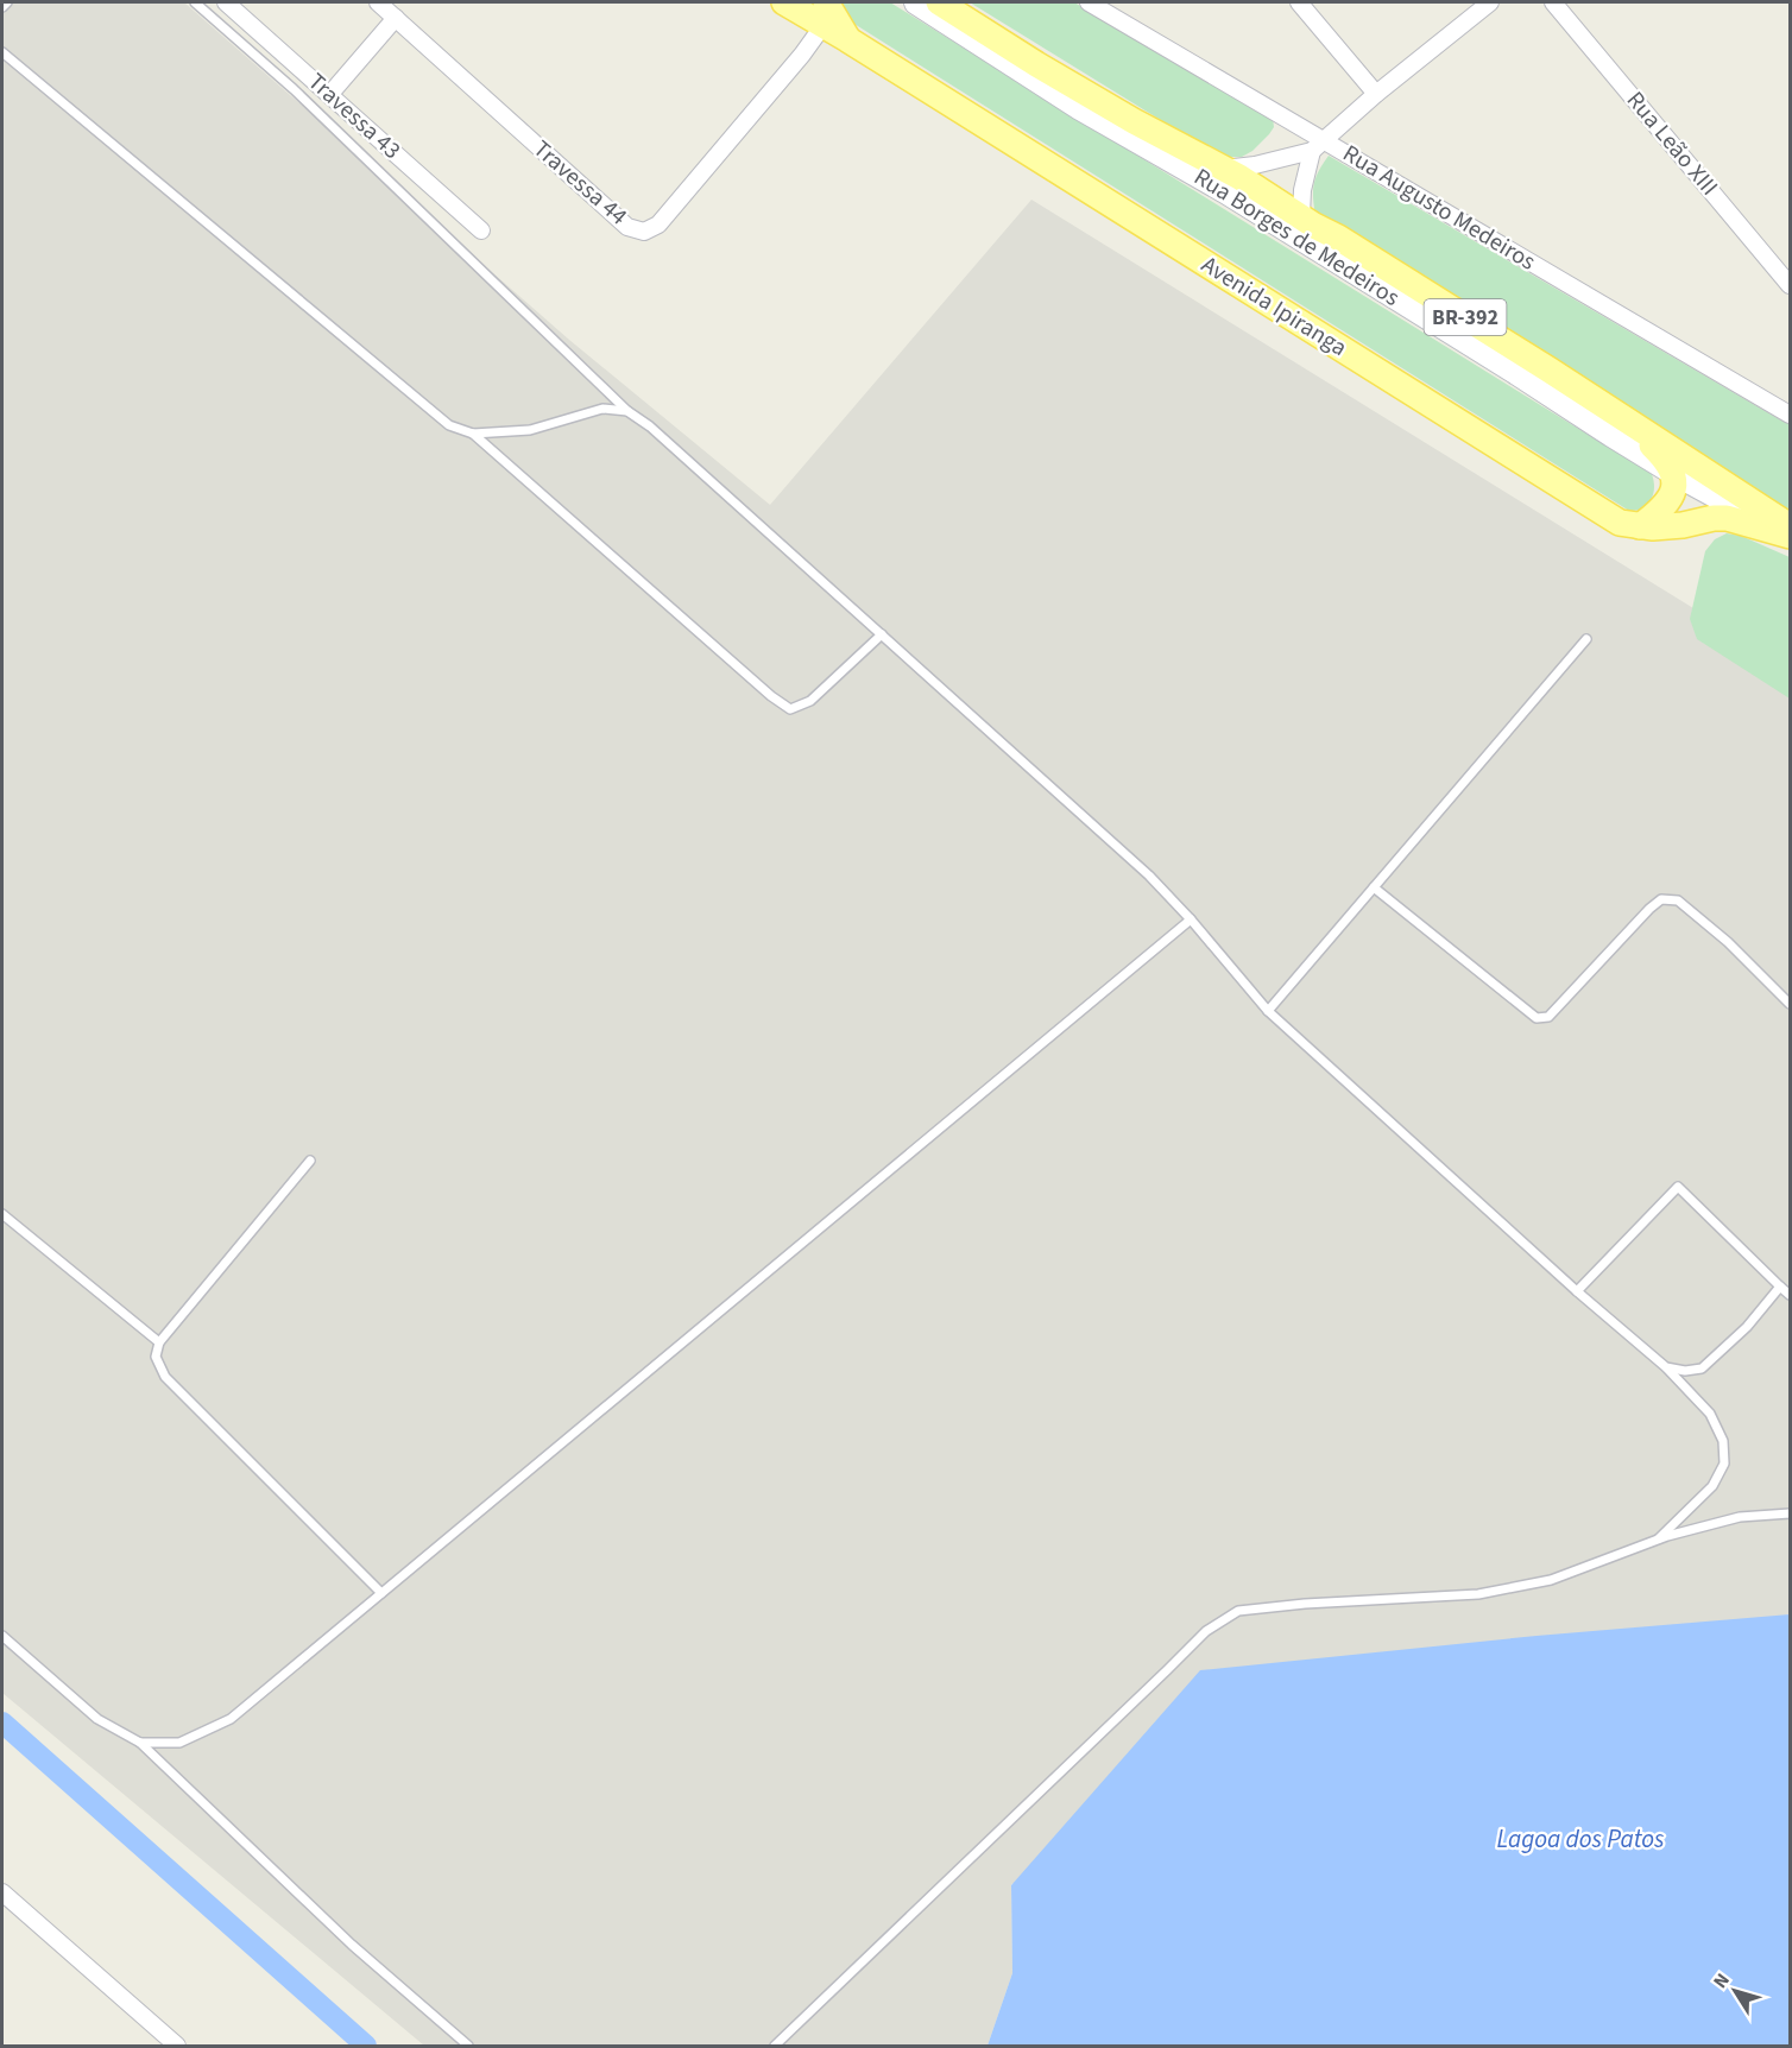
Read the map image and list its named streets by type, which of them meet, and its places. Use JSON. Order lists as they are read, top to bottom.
{
  "streets": {
    "main road": ["Rua Borges de Medeiros", "Avenida Ipiranga", "BR-392"],
    "street": [
      "Travessa 43",
      "Rua Leão XIII",
      "Travessa 44",
      "Rua Augusto Medeiros"
    ]
  },
  "crossings": [
    ["Travessa 44", "Avenida Ipiranga"],
    ["Rua Borges de Medeiros", "Avenida Ipiranga"]
  ],
  "water": ["Lagoa dos Patos"],
  "north": "top left"
}
